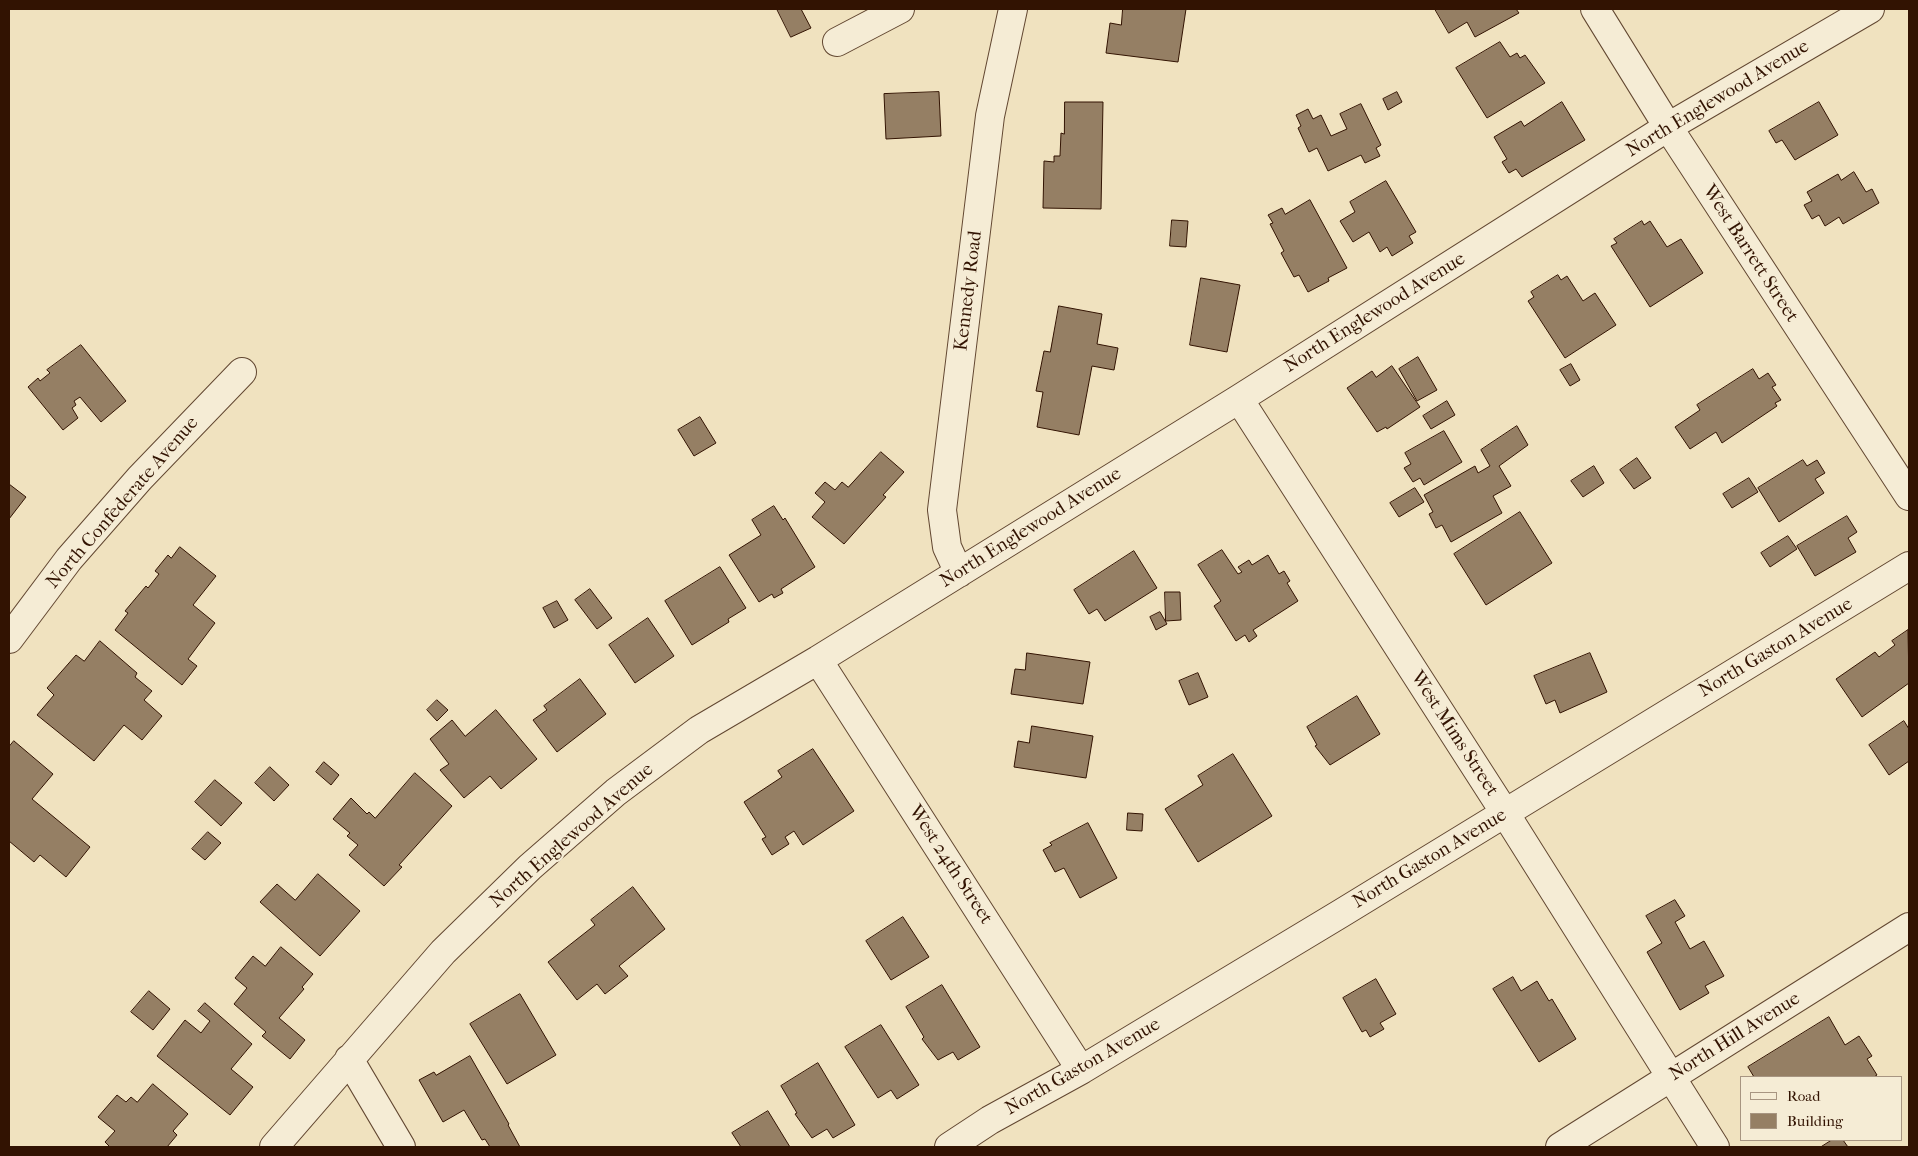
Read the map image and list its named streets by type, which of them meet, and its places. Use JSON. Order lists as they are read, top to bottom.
{
  "streets": {
    "street": [
      "North Englewood Avenue",
      "West Barrett Street",
      "Kennedy Road",
      "North Confederate Avenue",
      "North Gaston Avenue",
      "West Mims Street",
      "West 24th Street",
      "North Hill Avenue"
    ]
  },
  "crossings": [
    ["North Englewood Avenue", "West Barrett Street"],
    ["North Englewood Avenue", "Kennedy Road"],
    ["North Englewood Avenue", "West Mims Street"],
    ["North Englewood Avenue", "West 24th Street"],
    ["North Gaston Avenue", "West Mims Street"],
    ["North Gaston Avenue", "West 24th Street"],
    ["West Mims Street", "North Hill Avenue"]
  ],
  "legend": ["Road", "Building"]
}
